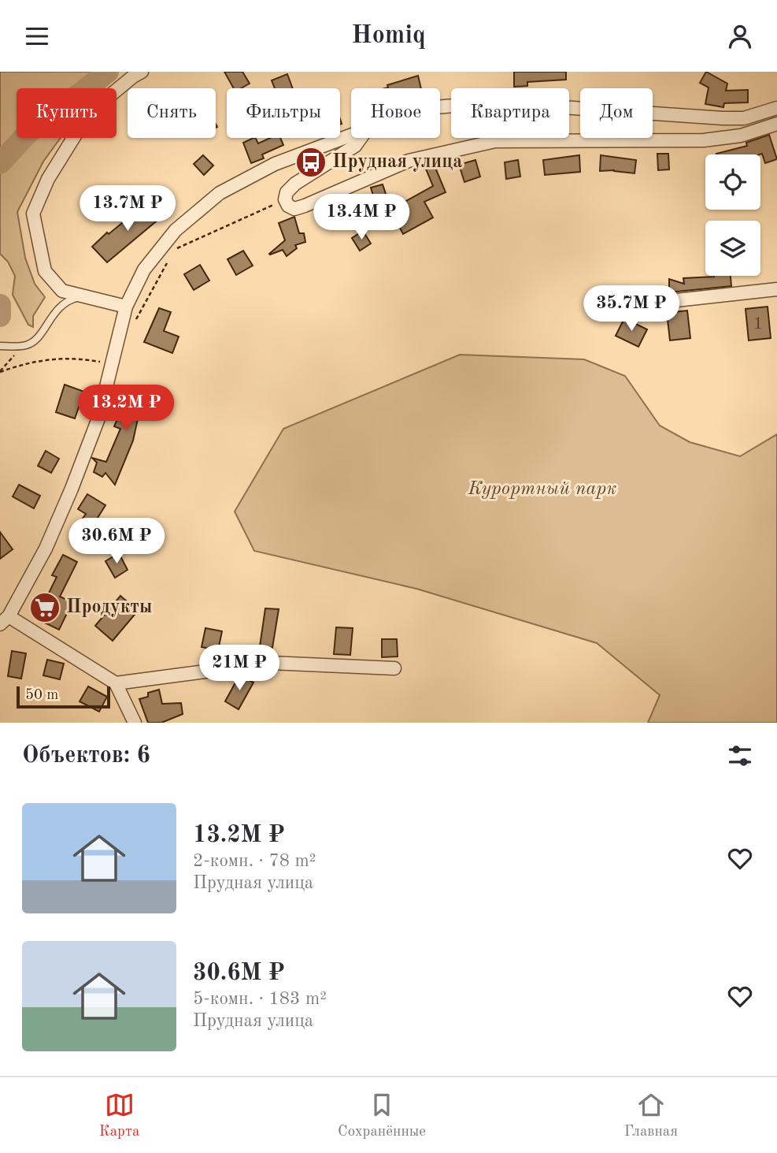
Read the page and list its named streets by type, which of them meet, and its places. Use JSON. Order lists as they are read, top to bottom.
{
  "parks": ["Курортный парк"],
  "places": {
    "bus stop": ["Прудная улица"],
    "supermarket": ["Продукты"]
  },
  "house_numbers": ["1"],
  "scale_bar": "50 m",
  "page": {
    "header": "Homiq",
    "chip": [
      "Купить",
      "Снять",
      "Фильтры",
      "Новое",
      "Квартира",
      "Дом"
    ],
    "price": [
      "13.7M ₽",
      "13.4M ₽",
      "35.7M ₽",
      "13.2M ₽",
      "30.6M ₽",
      "21M ₽"
    ],
    "scale": "50 m",
    "heading": "Объектов: 6",
    "list": [
      {
        "name": "13.2M ₽",
        "note": "2-комн. · 78 m² · Прудная улица"
      },
      {
        "name": "30.6M ₽",
        "note": "5-комн. · 183 m² · Прудная улица"
      }
    ],
    "tabs": ["Карта", "Сохранённые", "Главная"]
  }
}
